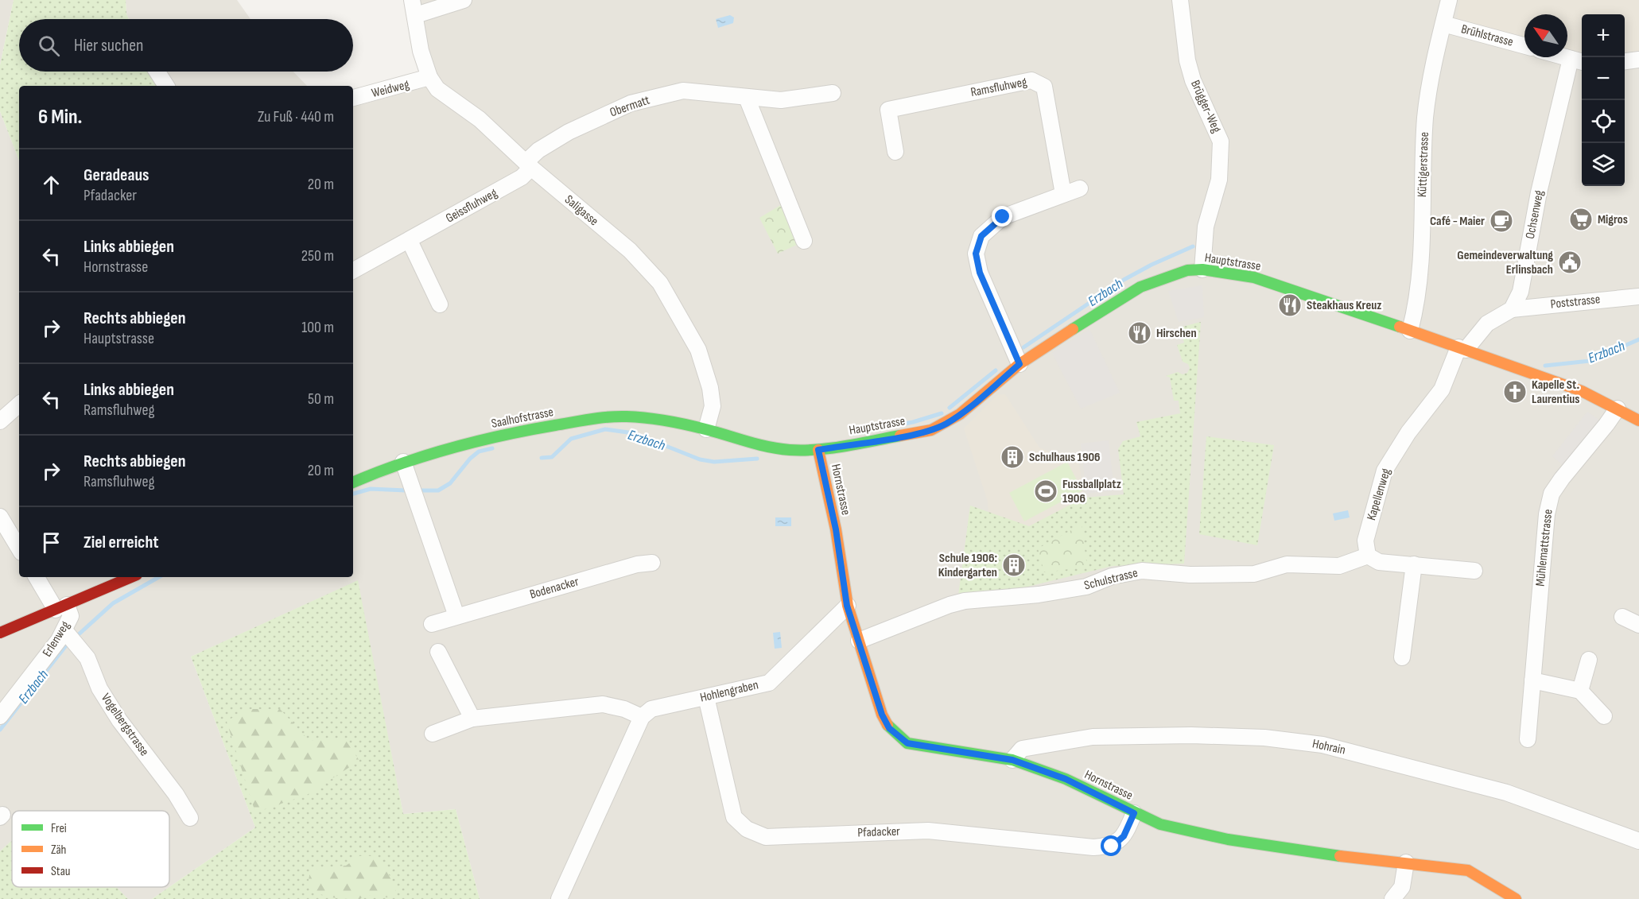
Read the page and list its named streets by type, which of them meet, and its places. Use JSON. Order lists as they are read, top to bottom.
{
  "streets": {
    "main road": ["Hauptstrasse", "Saalhofstrasse", "Hornstrasse"],
    "street": [
      "Brühlstrasse",
      "Ramsfluhweg",
      "Weidweg",
      "Obermatt",
      "Brügger-Weg",
      "Küttigerstrasse",
      "Geissfluhweg",
      "Saligasse",
      "Ochsenweg",
      "Poststrasse",
      "Kapellenweg",
      "Mühlemattstrasse",
      "Schulstrasse",
      "Bodenacker",
      "Erlenweg",
      "Hohlengraben",
      "Vogelbergstrasse",
      "Hohrain",
      "Pfadacker"
    ]
  },
  "crossings": [
    ["Brühlstrasse", "Küttigerstrasse"],
    ["Weidweg", "Saligasse"],
    ["Obermatt", "Geissfluhweg"],
    ["Obermatt", "Saligasse"],
    ["Brügger-Weg", "Hauptstrasse"],
    ["Küttigerstrasse", "Hauptstrasse"],
    ["Geissfluhweg", "Saligasse"],
    ["Saligasse", "Hauptstrasse"],
    ["Saligasse", "Saalhofstrasse"],
    ["Ochsenweg", "Poststrasse"],
    ["Hauptstrasse", "Saalhofstrasse"],
    ["Hauptstrasse", "Hornstrasse"],
    ["Hauptstrasse", "Kapellenweg"],
    ["Hauptstrasse", "Mühlemattstrasse"],
    ["Hornstrasse", "Schulstrasse"],
    ["Hornstrasse", "Hohlengraben"],
    ["Hornstrasse", "Hohrain"],
    ["Hornstrasse", "Pfadacker"],
    ["Kapellenweg", "Schulstrasse"],
    ["Erlenweg", "Vogelbergstrasse"],
    ["Hohlengraben", "Pfadacker"]
  ],
  "water": ["Erzbach"],
  "places": {
    "supermarket": ["Migros"],
    "cafe": ["Café - Maier"],
    "public building": ["Gemeindeverwaltung Erlinsbach"],
    "restaurant": ["Steakhaus Kreuz", "Hirschen"],
    "church": ["Kapelle St. Laurentius"],
    "building": ["Schulhaus 1906", "Schule 1906: Kindergarten"],
    "sports": ["Fussballplatz 1906"]
  },
  "legend": ["Frei", "Zäh", "Stau"],
  "north": "top left",
  "page": {
    "map_buttons": ["+", "−"],
    "search": "Hier suchen",
    "heading": ["6 Min.", "Zu Fuß · 440 m"],
    "list": [
      ["Geradeaus", "Pfadacker", "20 m"],
      ["Links abbiegen", "Hornstrasse", "250 m"],
      ["Rechts abbiegen", "Hauptstrasse", "100 m"],
      ["Links abbiegen", "Ramsfluhweg", "50 m"],
      ["Rechts abbiegen", "Ramsfluhweg", "20 m"],
      "Ziel erreicht"
    ]
  }
}
